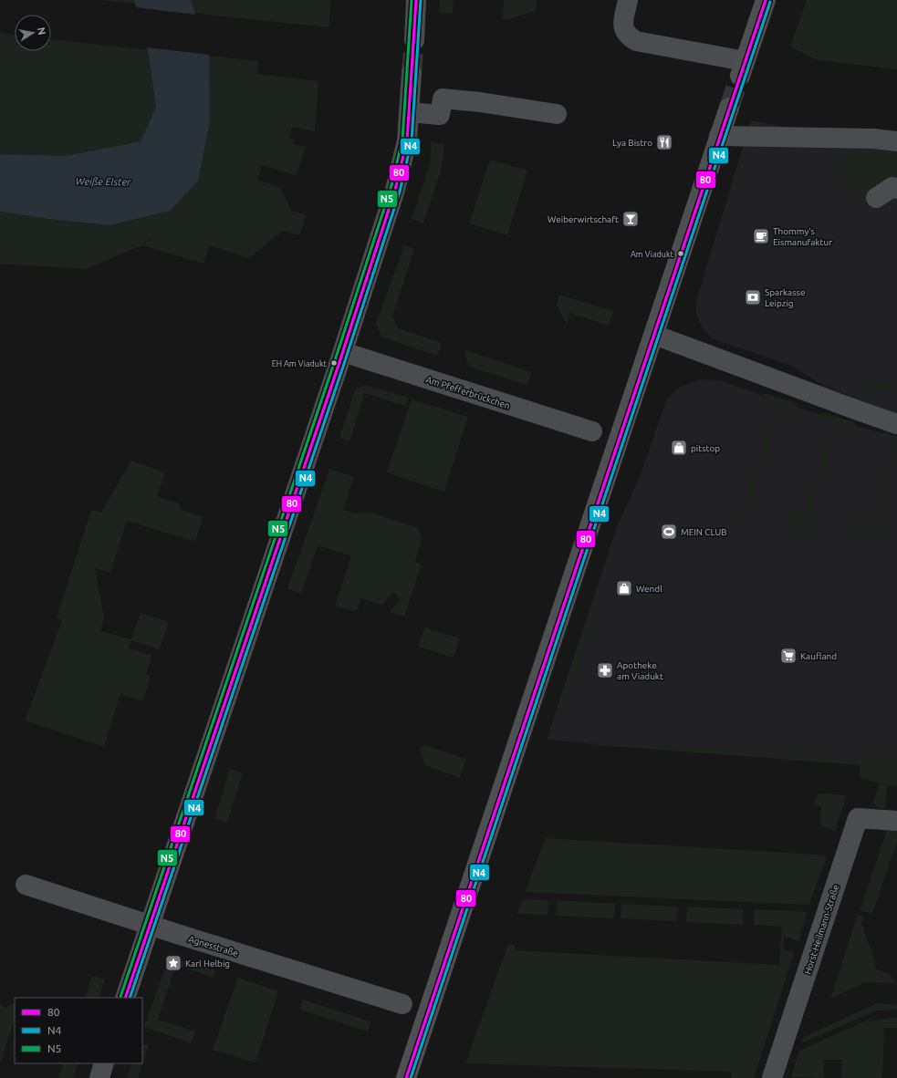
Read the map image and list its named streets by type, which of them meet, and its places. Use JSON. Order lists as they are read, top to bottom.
{
  "streets": {
    "street": ["Am Pfefferbrückchen", "Horst-Heilmann-Straße", "Agnesstraße"]
  },
  "water": ["Weiße Elster"],
  "places": {
    "restaurant": ["Lya Bistro"],
    "bar": ["Weiberwirtschaft"],
    "cafe": ["Thommy's Eismanufaktur"],
    "other": ["Am Viadukt", "EH Am Viadukt"],
    "bank": ["Sparkasse Leipzig"],
    "shop": ["pitstop", "Wendl"],
    "sports": ["MEIN CLUB"],
    "supermarket": ["Kaufland"],
    "pharmacy": ["Apotheke am Viadukt"],
    "place": ["Karl Helbig"]
  },
  "lines": ["transit line 80", "transit line N4", "transit line N5"],
  "legend": ["80", "N4", "N5"],
  "north": "right"
}
